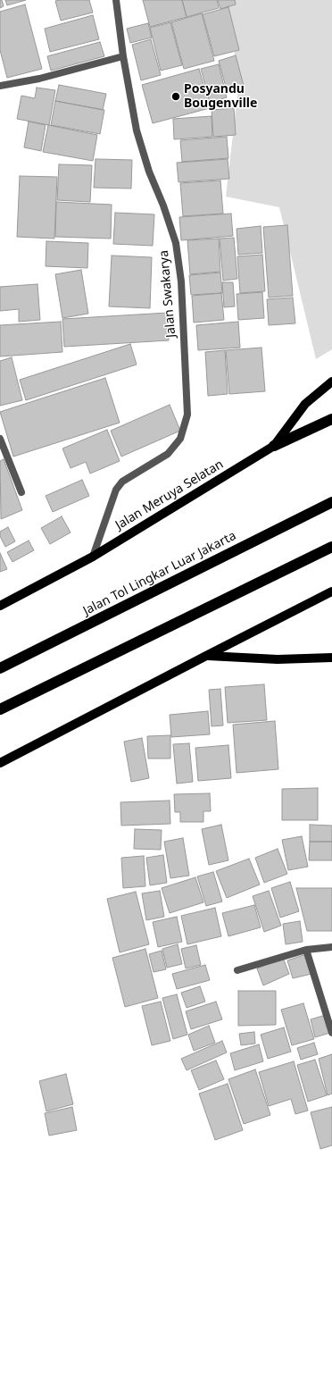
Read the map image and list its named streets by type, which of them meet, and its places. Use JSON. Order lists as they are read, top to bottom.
{
  "streets": {
    "highway": ["Jalan Tol Lingkar Luar Jakarta"],
    "main road": ["Jalan Meruya Selatan"],
    "street": ["Jalan Swakarya"]
  },
  "crossings": [
    ["Jalan Swakarya", "Jalan Meruya Selatan"]
  ],
  "places": ["Posyandu Bougenville"]
}
